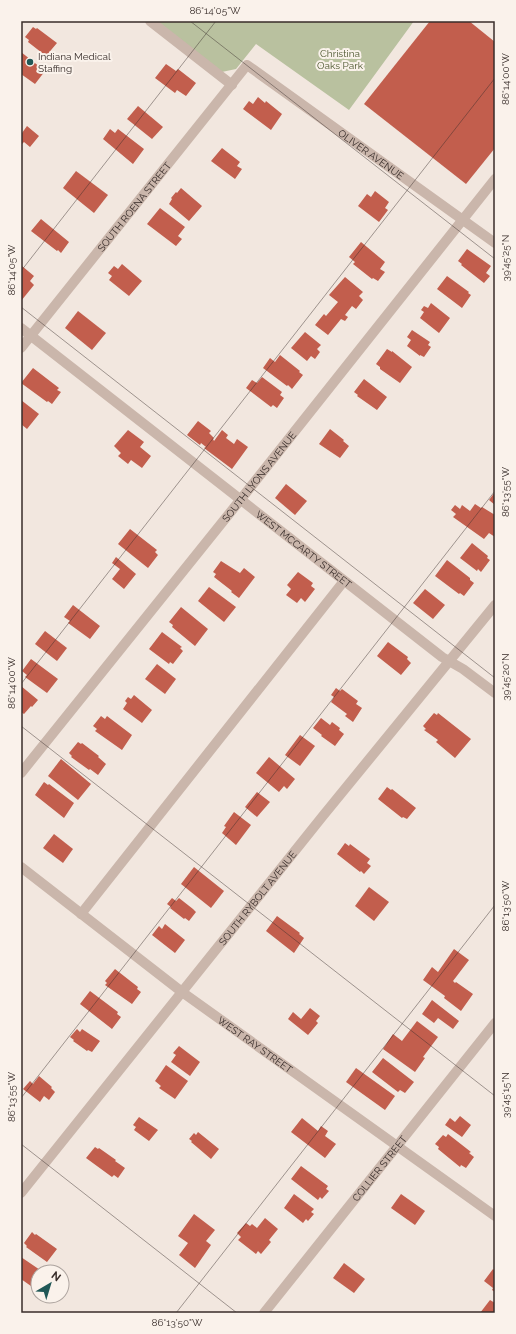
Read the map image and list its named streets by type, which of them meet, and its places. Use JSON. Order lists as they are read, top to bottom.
{
  "streets": {
    "street": [
      "OLIVER AVENUE",
      "SOUTH ROENA STREET",
      "SOUTH LYONS AVENUE",
      "WEST MCCARTY STREET",
      "SOUTH RYBOLT AVENUE",
      "WEST RAY STREET",
      "COLLIER STREET"
    ]
  },
  "crossings": [
    ["OLIVER AVENUE", "SOUTH ROENA STREET"],
    ["OLIVER AVENUE", "SOUTH LYONS AVENUE"],
    ["SOUTH ROENA STREET", "WEST MCCARTY STREET"],
    ["SOUTH LYONS AVENUE", "WEST MCCARTY STREET"],
    ["WEST MCCARTY STREET", "SOUTH RYBOLT AVENUE"],
    ["SOUTH RYBOLT AVENUE", "WEST RAY STREET"],
    ["WEST RAY STREET", "COLLIER STREET"]
  ],
  "parks": ["Christina Oaks Park"],
  "places": ["Indiana Medical Staffing"],
  "north": "top right",
  "coordinates": [
    "86°14'05\"W",
    "86°14'00\"W",
    "39°45'25\"N",
    "86°13'55\"W",
    "39°45'20\"N",
    "86°13'50\"W",
    "39°45'15\"N"
  ]
}
